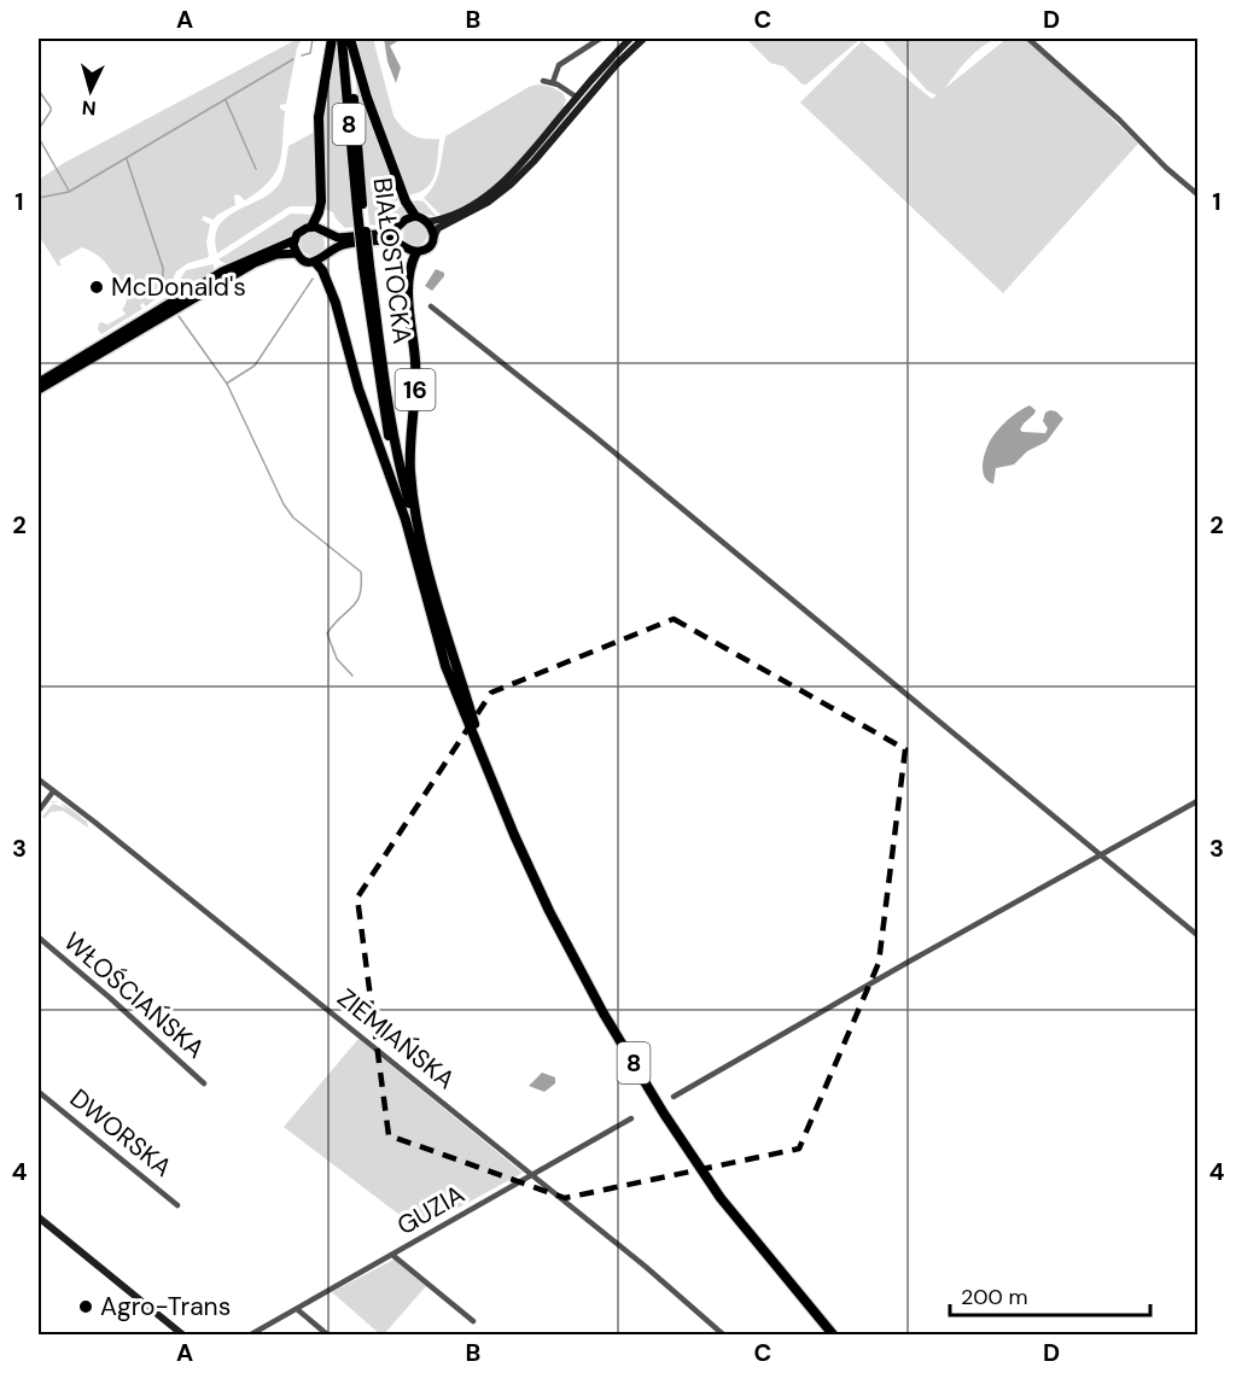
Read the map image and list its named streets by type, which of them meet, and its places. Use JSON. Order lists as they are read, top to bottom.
{
  "streets": {
    "highway": ["8", "BIAŁOSTOCKA", "16"],
    "street": [
      "WŁOŚCIAŃSKA",
      "ZIEMIAŃSKA",
      "DWORSKA",
      "GUZIA"
    ]
  },
  "crossings": [
    ["8", "BIAŁOSTOCKA"],
    ["8", "16"],
    ["BIAŁOSTOCKA", "16"],
    ["ZIEMIAŃSKA", "GUZIA"]
  ],
  "places": ["McDonald's", "Agro-Trans"],
  "scale_bar": "200 m",
  "north": "bottom",
  "grid": {
    "columns": [
      "A",
      "B",
      "C",
      "D"
    ],
    "rows": [
      "1",
      "2",
      "3",
      "4"
    ]
  }
}
